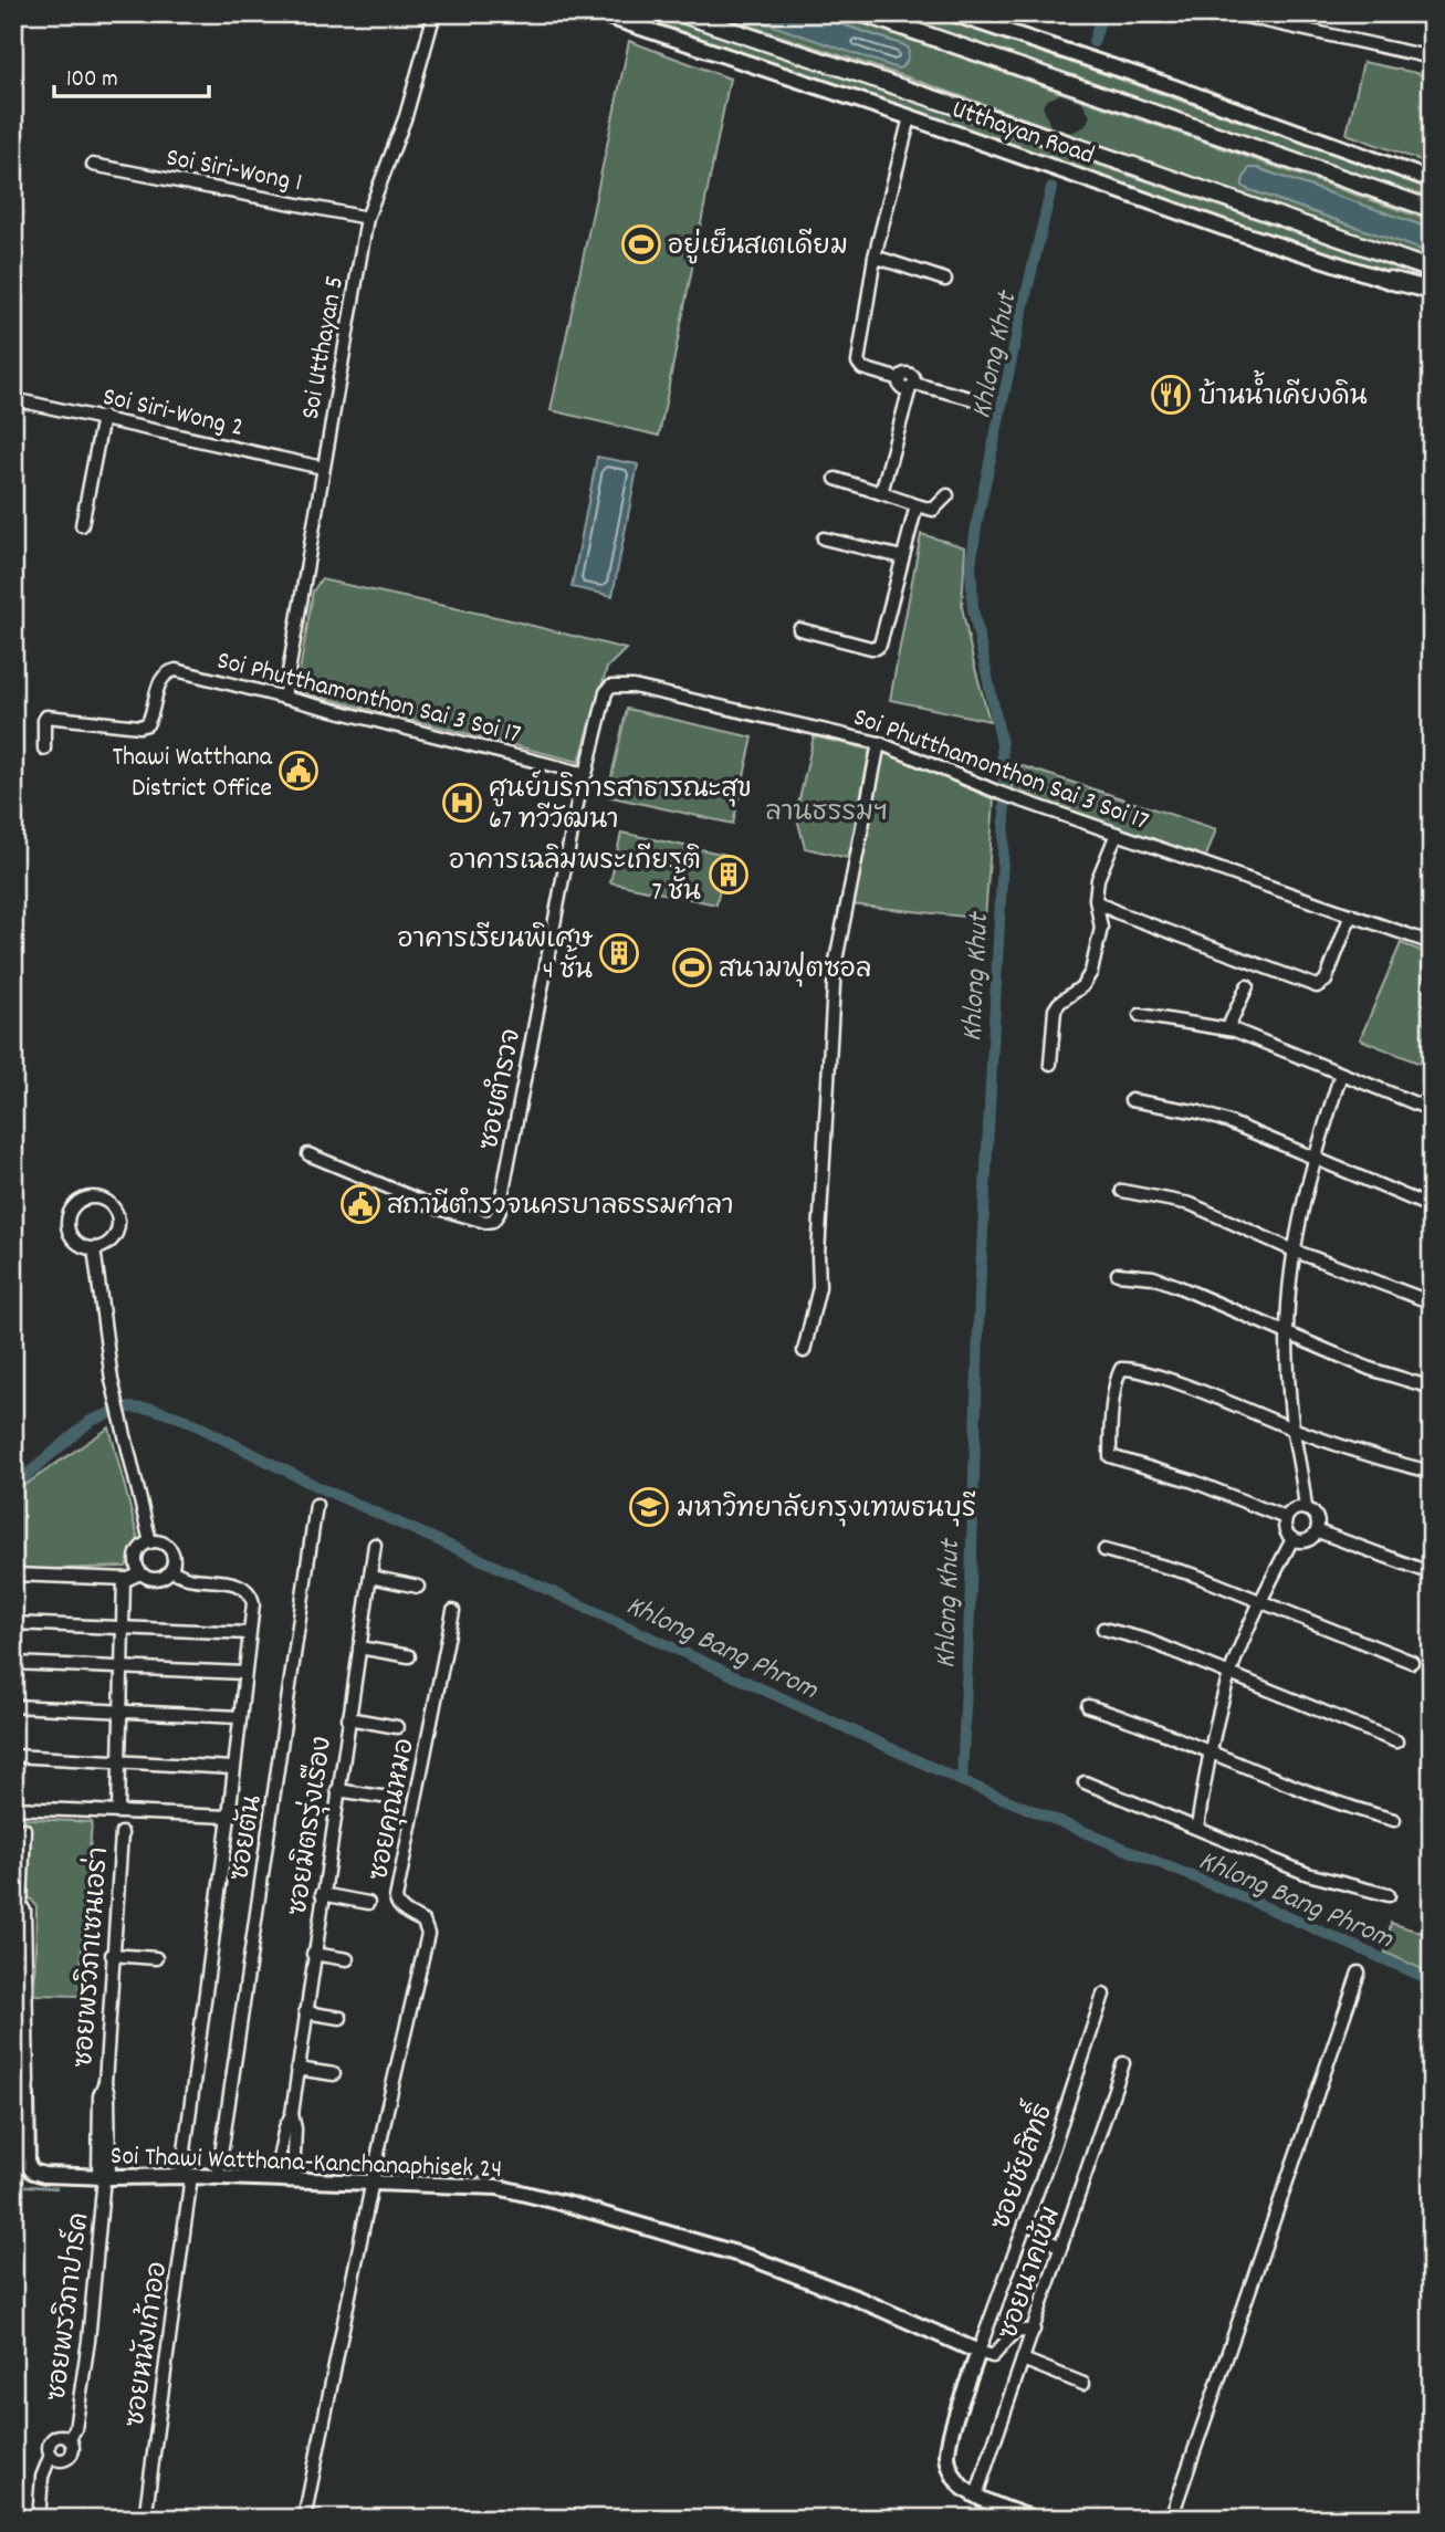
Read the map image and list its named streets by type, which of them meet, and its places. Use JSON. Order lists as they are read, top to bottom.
{
  "streets": {
    "main road": ["Utthayan Road"],
    "street": [
      "Soi Siri-Wong 1",
      "Soi Utthayan 5",
      "Soi Siri-Wong 2",
      "Soi Phutthamonthon Sai 3 Soi 17",
      "ซอยตำรวจ",
      "ซอยคุณหมอ",
      "ซอยมิตรรุ่งเรือง",
      "ซอยตัน",
      "ซอยพรวิภาเซนเอร่า",
      "Soi Thawi Watthana-Kanchanaphisek 24",
      "ซอยชัยสิทธิ์",
      "ซอยนาคเข้ม",
      "ซอยพรวิภาปาร์ค",
      "ซอยหนังเก้าออ"
    ]
  },
  "crossings": [
    ["Soi Siri-Wong 1", "Soi Utthayan 5"],
    ["Soi Utthayan 5", "Soi Siri-Wong 2"],
    ["Soi Utthayan 5", "Soi Phutthamonthon Sai 3 Soi 17"],
    ["Soi Phutthamonthon Sai 3 Soi 17", "ซอยตำรวจ"],
    ["ซอยคุณหมอ", "Soi Thawi Watthana-Kanchanaphisek 24"],
    ["ซอยมิตรรุ่งเรือง", "Soi Thawi Watthana-Kanchanaphisek 24"],
    ["ซอยตัน", "Soi Thawi Watthana-Kanchanaphisek 24"],
    ["ซอยพรวิภาเซนเอร่า", "Soi Thawi Watthana-Kanchanaphisek 24"],
    ["ซอยพรวิภาเซนเอร่า", "ซอยพรวิภาปาร์ค"],
    ["Soi Thawi Watthana-Kanchanaphisek 24", "ซอยชัยสิทธิ์"],
    ["Soi Thawi Watthana-Kanchanaphisek 24", "ซอยพรวิภาปาร์ค"],
    ["Soi Thawi Watthana-Kanchanaphisek 24", "ซอยหนังเก้าออ"]
  ],
  "water": ["Khlong Khut", "Khlong Bang Phrom"],
  "parks": ["ลานธรรมฯ"],
  "places": {
    "sports": ["อยู่เย็นสเตเดียม", "สนามฟุตซอล"],
    "restaurant": ["บ้านน้ำเคียงดิน"],
    "public building": ["Thawi Watthana District Office", "สถานีตำรวจนครบาลธรรมศาลา"],
    "hospital": ["ศูนย์บริการสาธารณะสุข 67 ทวีวัฒนา"],
    "building": ["อาคารเฉลิมพระเกียรติ 7 ชั้น", "อาคารเรียนพิเศษ 4 ชั้น"],
    "school or university": ["มหาวิทยาลัยกรุงเทพธนบุรี"]
  },
  "scale_bar": "100 m"
}
